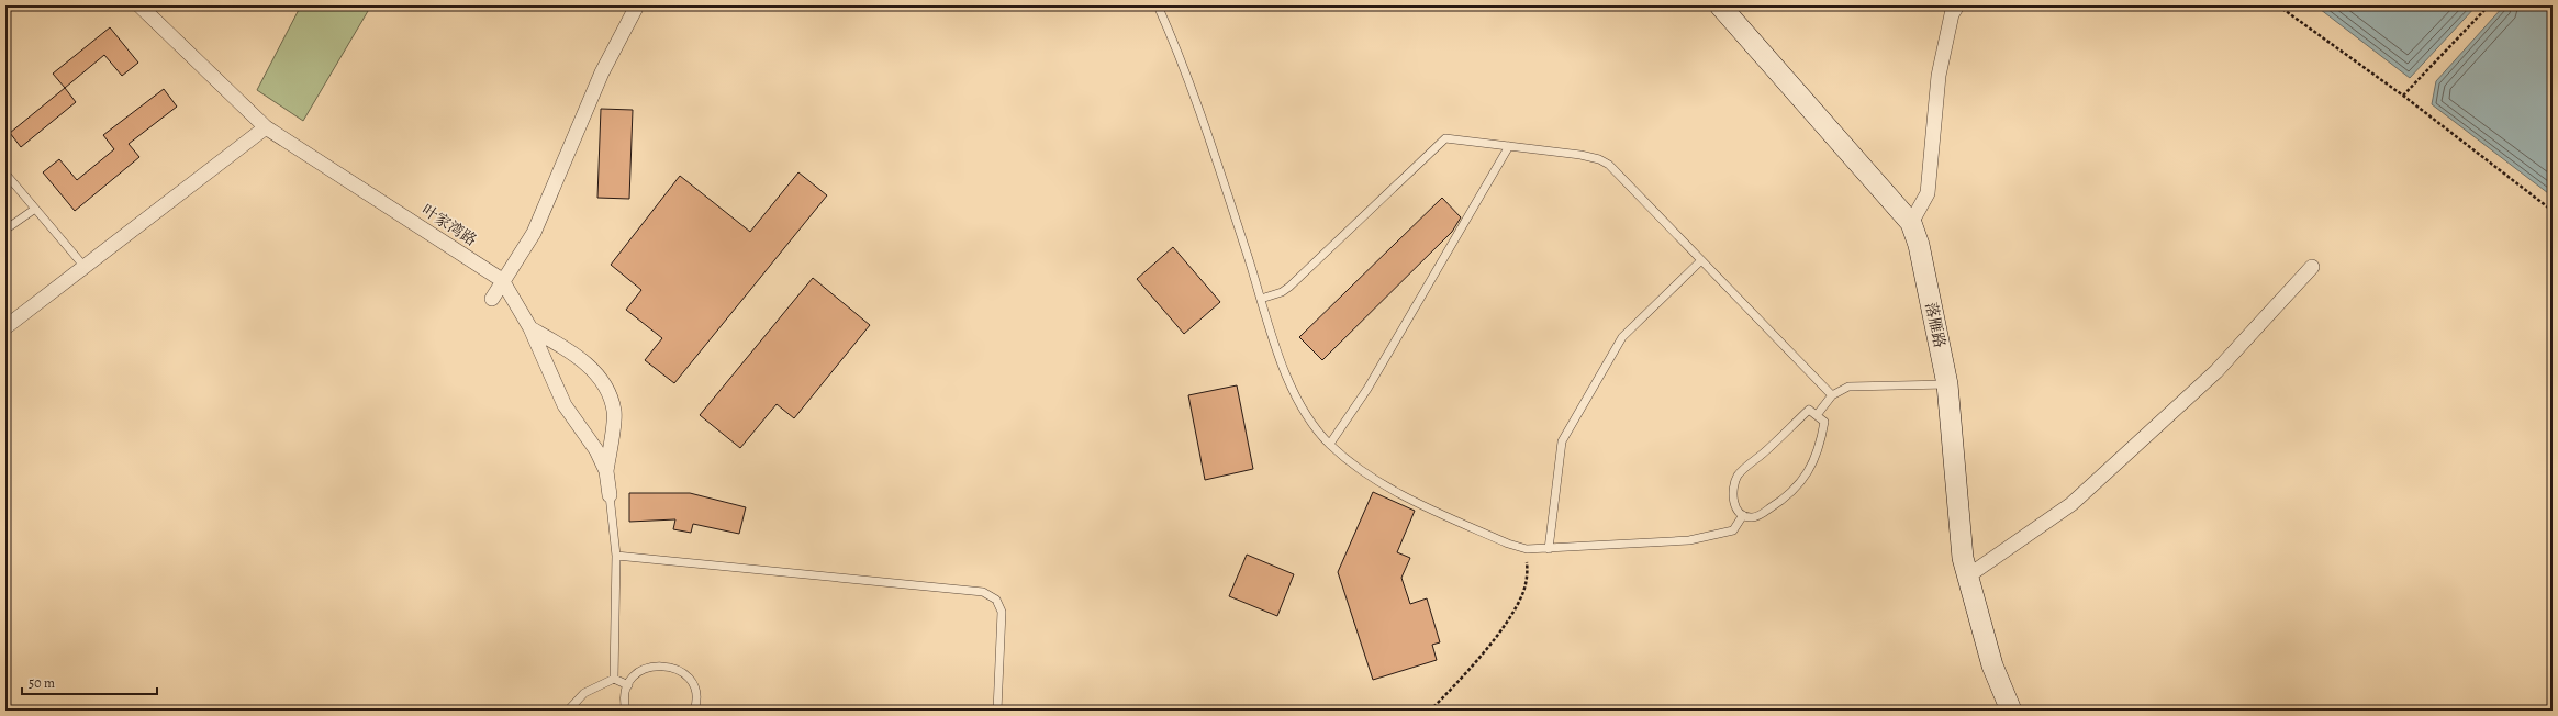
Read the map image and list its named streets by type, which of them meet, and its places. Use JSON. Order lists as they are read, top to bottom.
{
  "streets": {
    "street": ["叶家湾路", "落雁路"]
  },
  "scale_bar": "50 m"
}
